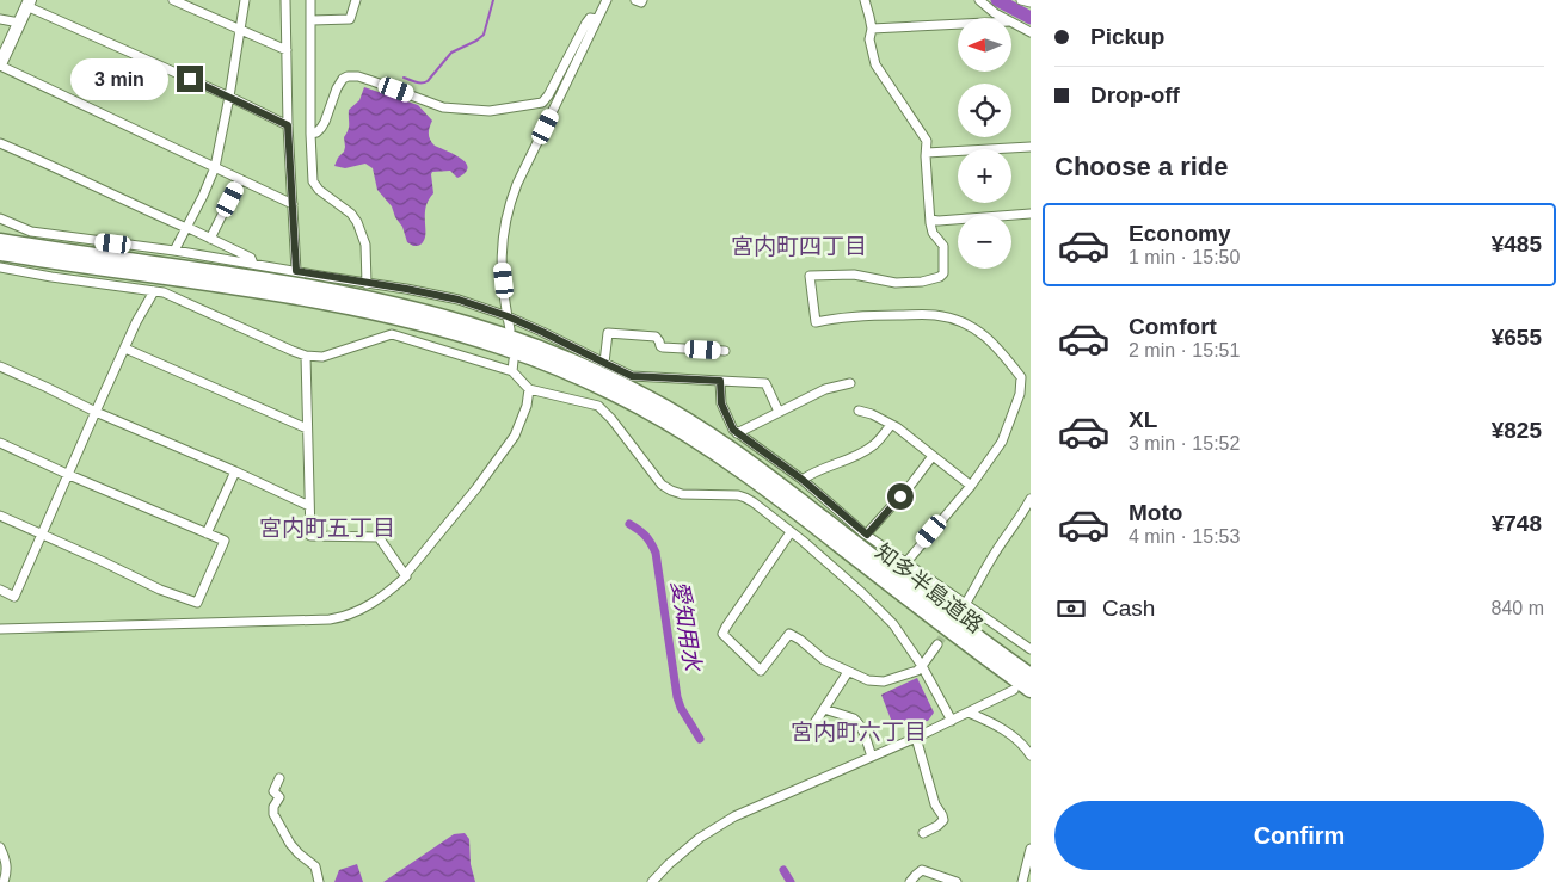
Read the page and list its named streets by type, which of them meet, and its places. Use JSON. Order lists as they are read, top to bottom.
{
  "streets": {
    "highway": ["知多半島道路"]
  },
  "districts": ["宮内町四丁目", "宮内町五丁目", "宮内町六丁目"],
  "water": ["愛知用水"],
  "north": "left",
  "page": {
    "banner": ["Pickup", "Drop-off"],
    "map_buttons": ["+", "−"],
    "bubble": "3 min",
    "heading": "Choose a ride",
    "list": [
      {
        "name": "Economy",
        "note": "1 min · 15:50",
        "value": "¥485"
      },
      {
        "name": "Comfort",
        "note": "2 min · 15:51",
        "value": "¥655"
      },
      {
        "name": "XL",
        "note": "3 min · 15:52",
        "value": "¥825"
      },
      {
        "name": "Moto",
        "note": "4 min · 15:53",
        "value": "¥748"
      }
    ],
    "pay": ["Cash", "840 m"],
    "buttons": "Confirm"
  }
}
